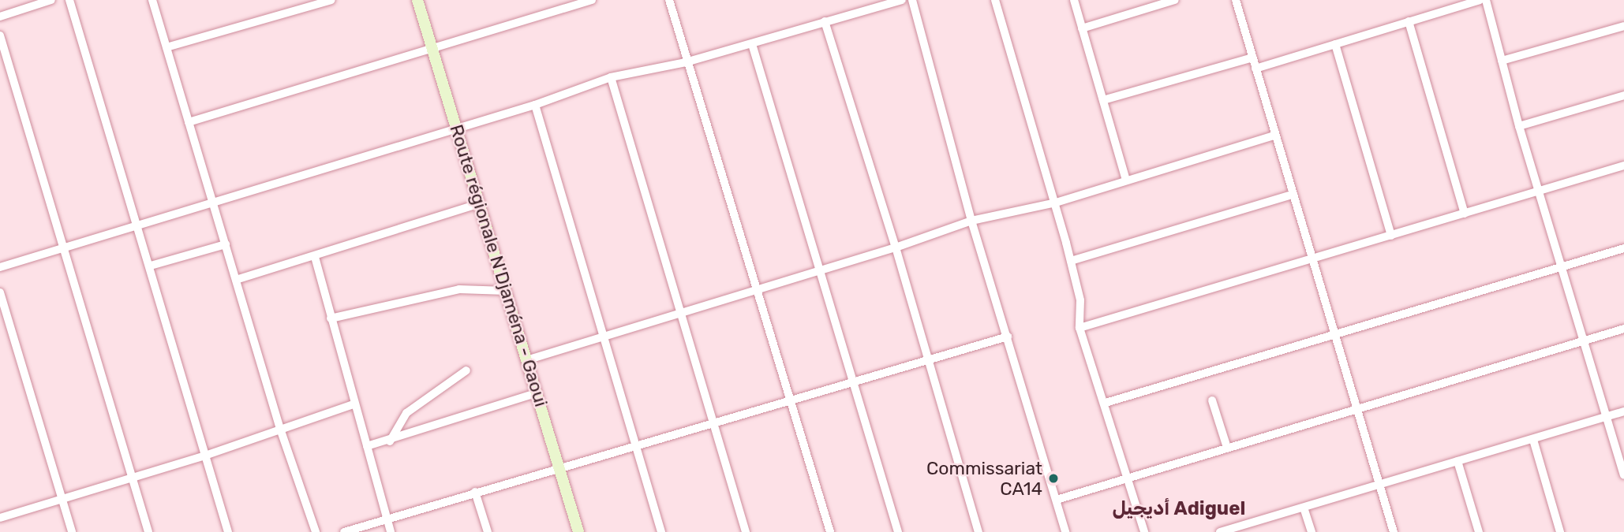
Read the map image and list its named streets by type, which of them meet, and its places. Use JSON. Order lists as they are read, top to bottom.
{
  "streets": {
    "street": ["Route régionale N'Djaména - Gaoui"]
  },
  "districts": ["أديجيل Adiguel"],
  "places": ["Commissariat CA14"]
}
